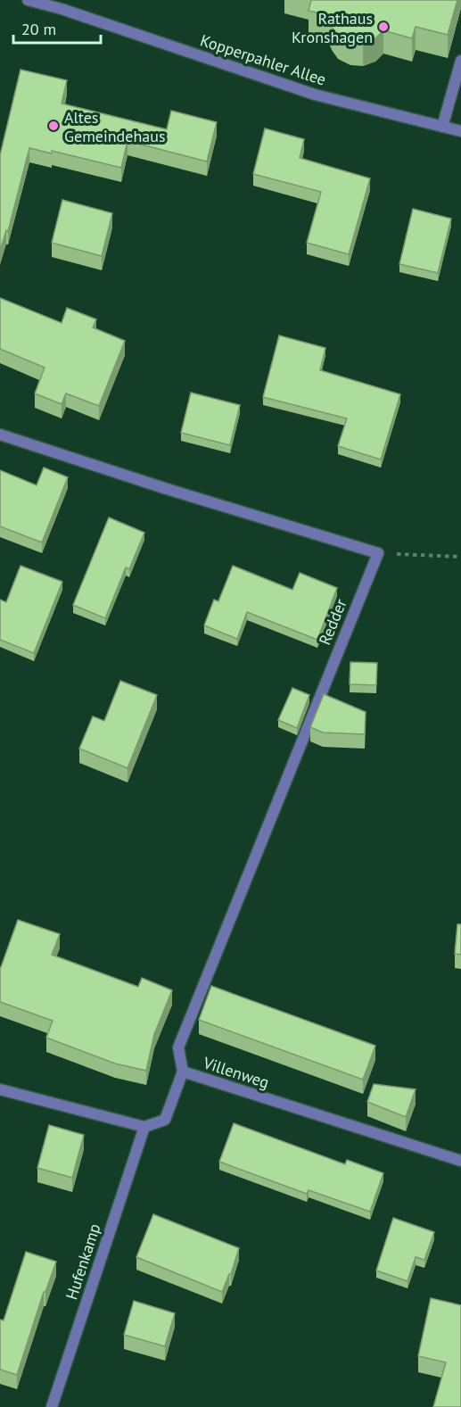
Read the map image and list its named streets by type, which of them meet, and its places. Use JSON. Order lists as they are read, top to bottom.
{
  "streets": {
    "street": [
      "Kopperpahler Allee",
      "Redder",
      "Villenweg",
      "Hufenkamp"
    ]
  },
  "crossings": [
    ["Redder", "Villenweg"],
    ["Villenweg", "Hufenkamp"]
  ],
  "places": ["Rathaus Kronshagen", "Altes Gemeindehaus"],
  "scale_bar": "20 m"
}
